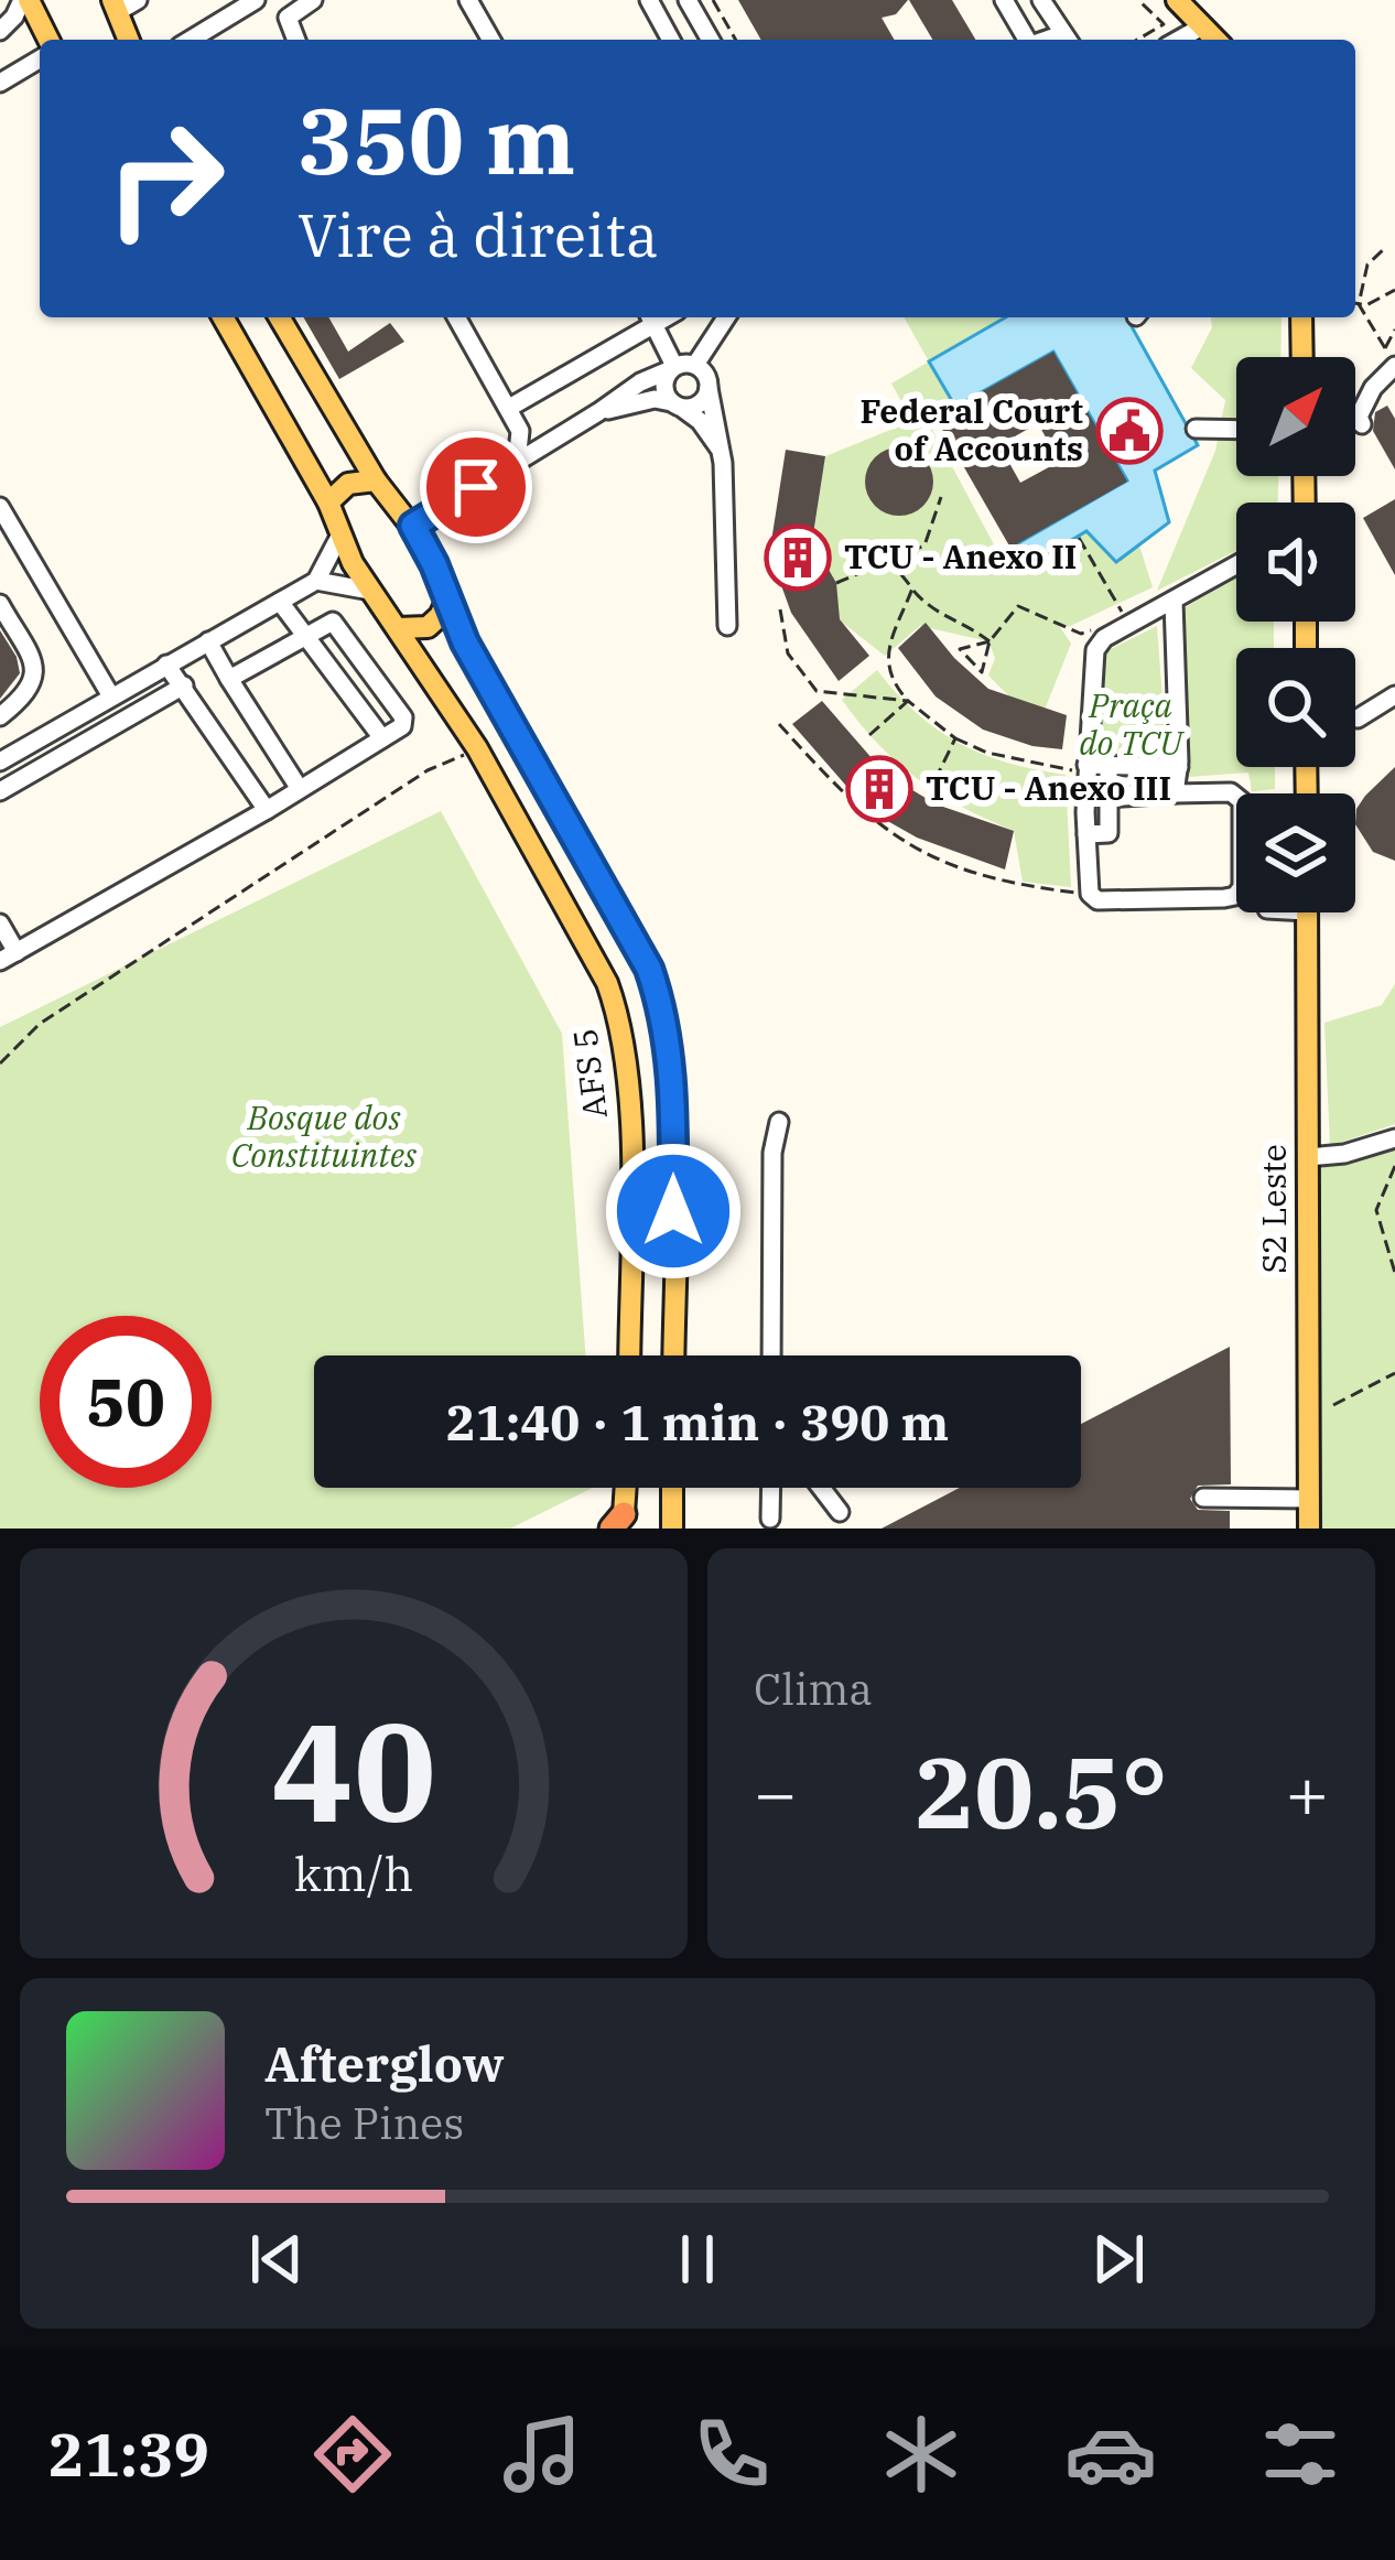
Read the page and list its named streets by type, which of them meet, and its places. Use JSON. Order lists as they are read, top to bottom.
{
  "streets": {
    "main road": ["AFS 5", "S2 Leste"]
  },
  "parks": ["Praça do TCU", "Bosque dos Constituintes"],
  "places": {
    "public building": ["Federal Court of Accounts"],
    "building": ["TCU - Anexo II", "TCU - Anexo III"]
  },
  "north": "top right",
  "page": {
    "turn": ["350 m", "Vire à direita"],
    "limit": "50",
    "trip": "21:40 · 1 min · 390 m",
    "tile": "Clima",
    "heat": ["−", "20.5°", "+"],
    "song": ["Afterglow", "The Pines"],
    "tabs": "21:39",
    "gauge": ["40", "km/h"]
  }
}
